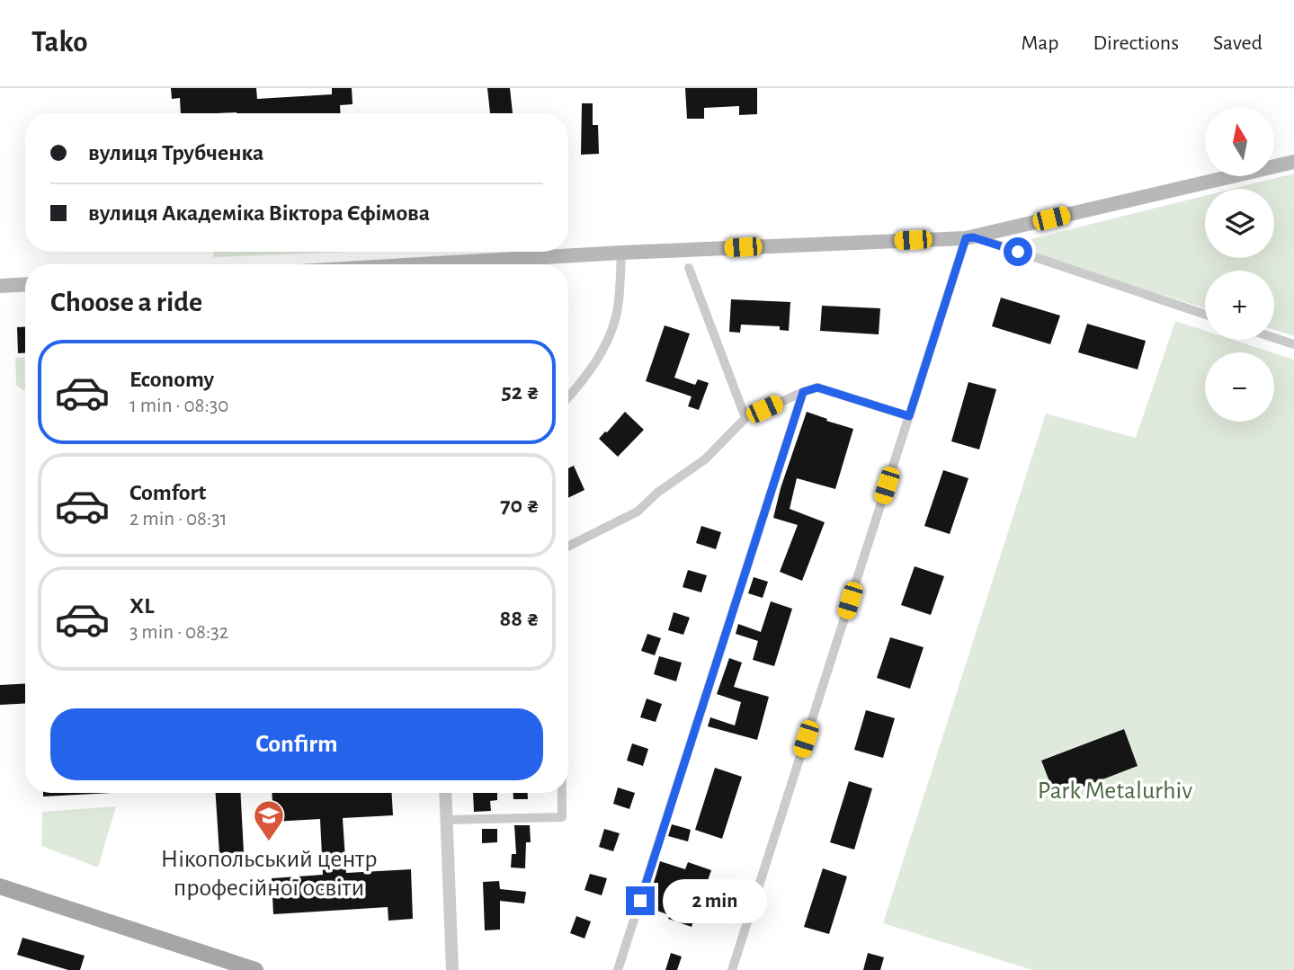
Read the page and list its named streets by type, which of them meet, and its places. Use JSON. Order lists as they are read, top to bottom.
{
  "parks": ["Park Metalurhiv"],
  "places": {
    "school or university": ["Нікопольський центр професійної освіти"]
  },
  "north": "top",
  "page": {
    "header": "Tako",
    "nav": ["Map", "Directions", "Saved"],
    "map_buttons": ["+", "−"],
    "banner": ["вулиця Трубченка", "вулиця Академіка Віктора Єфімова"],
    "heading": "Choose a ride",
    "list": [
      {
        "name": "Economy",
        "note": "1 min · 08:30",
        "value": "52 ₴"
      },
      {
        "name": "Comfort",
        "note": "2 min · 08:31",
        "value": "70 ₴"
      },
      {
        "name": "XL",
        "note": "3 min · 08:32",
        "value": "88 ₴"
      }
    ],
    "buttons": "Confirm",
    "bubble": "2 min"
  }
}
